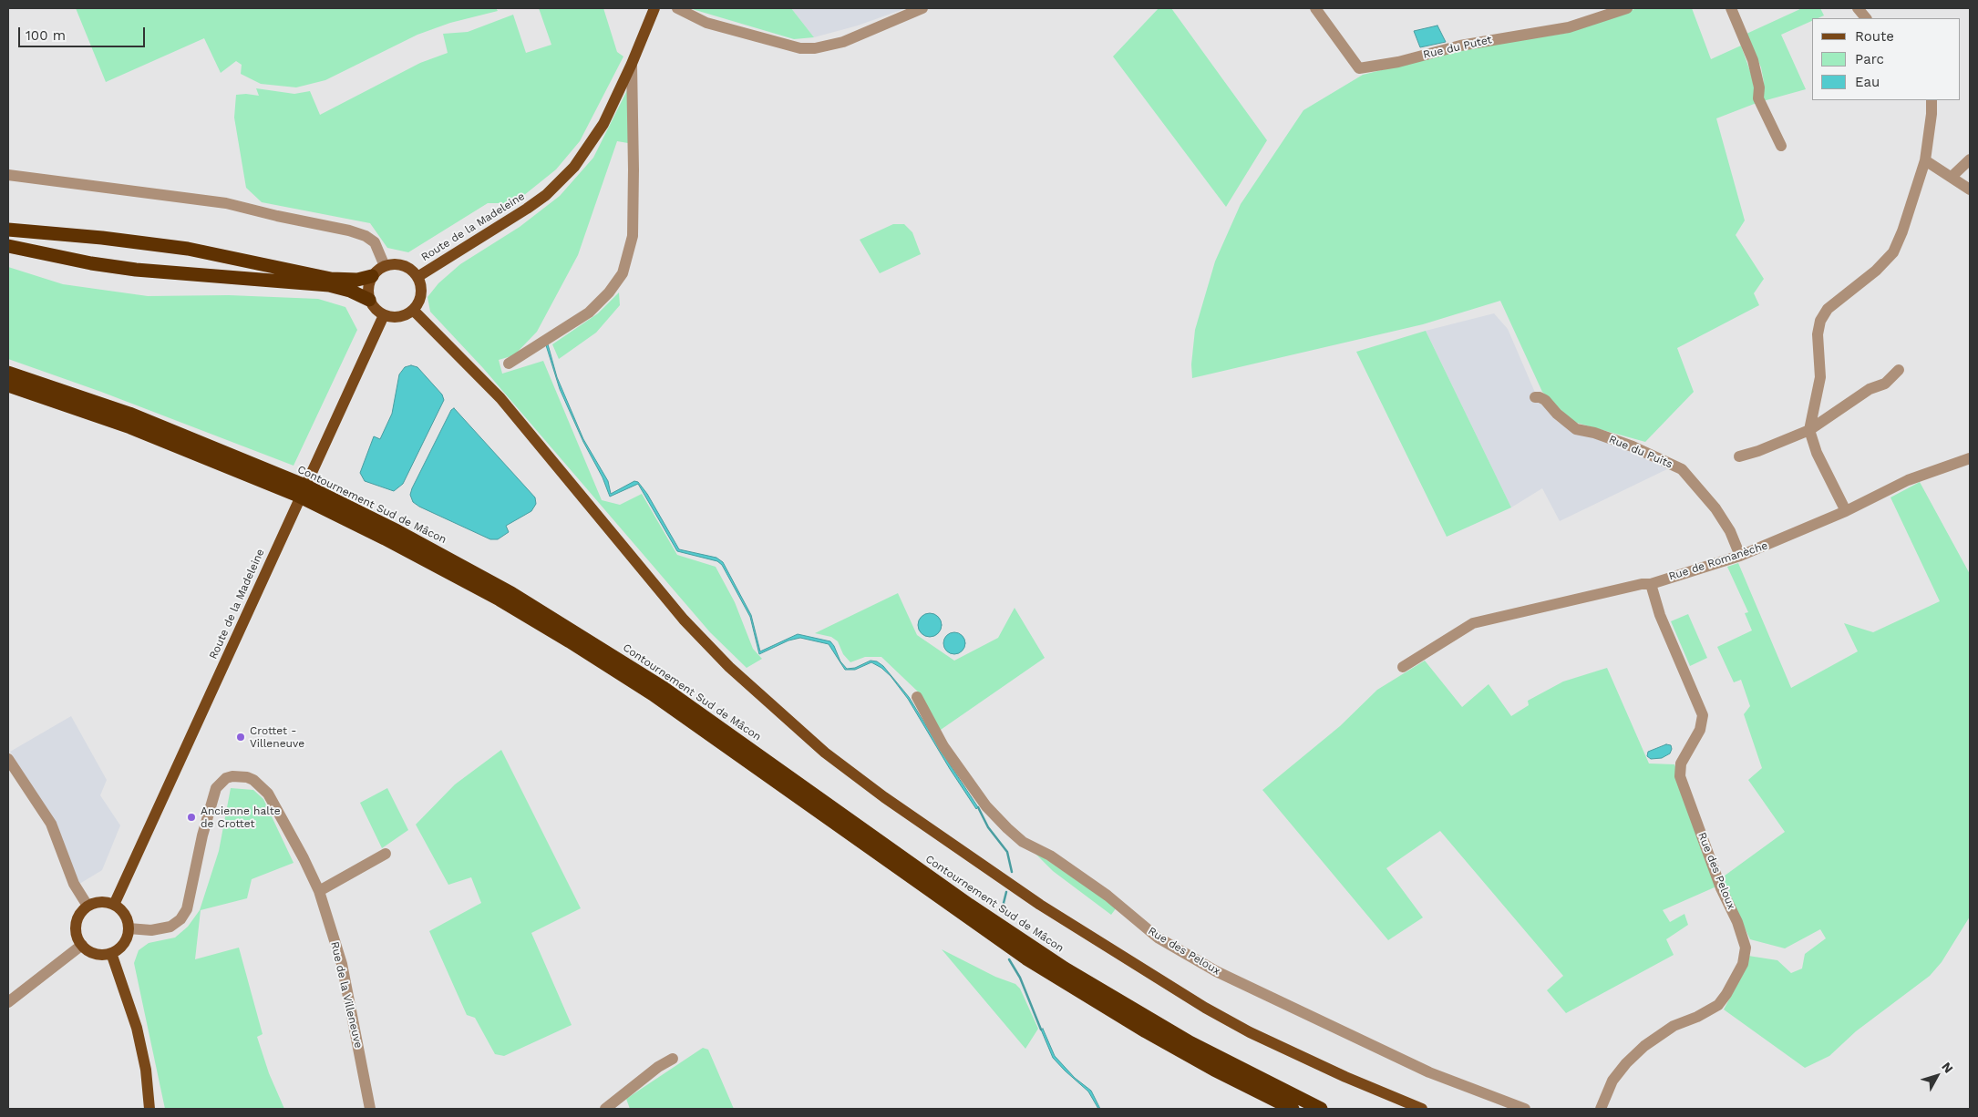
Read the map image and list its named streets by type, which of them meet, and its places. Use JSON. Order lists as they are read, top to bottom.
{
  "streets": {
    "highway": ["Contournement Sud de Mâcon"],
    "main road": ["Route de la Madeleine"],
    "street": [
      "Rue du Putet",
      "Rue du Puits",
      "Rue de Romanèche",
      "Rue des Peloux",
      "Rue de la Villeneuve"
    ]
  },
  "crossings": [
    ["Route de la Madeleine", "Rue de la Villeneuve"],
    ["Rue du Puits", "Rue de Romanèche"],
    ["Rue de Romanèche", "Rue des Peloux"]
  ],
  "places": ["Crottet - Villeneuve", "Ancienne halte de Crottet"],
  "legend": ["Route", "Parc", "Eau"],
  "scale_bar": "100 m",
  "north": "top right"
}
